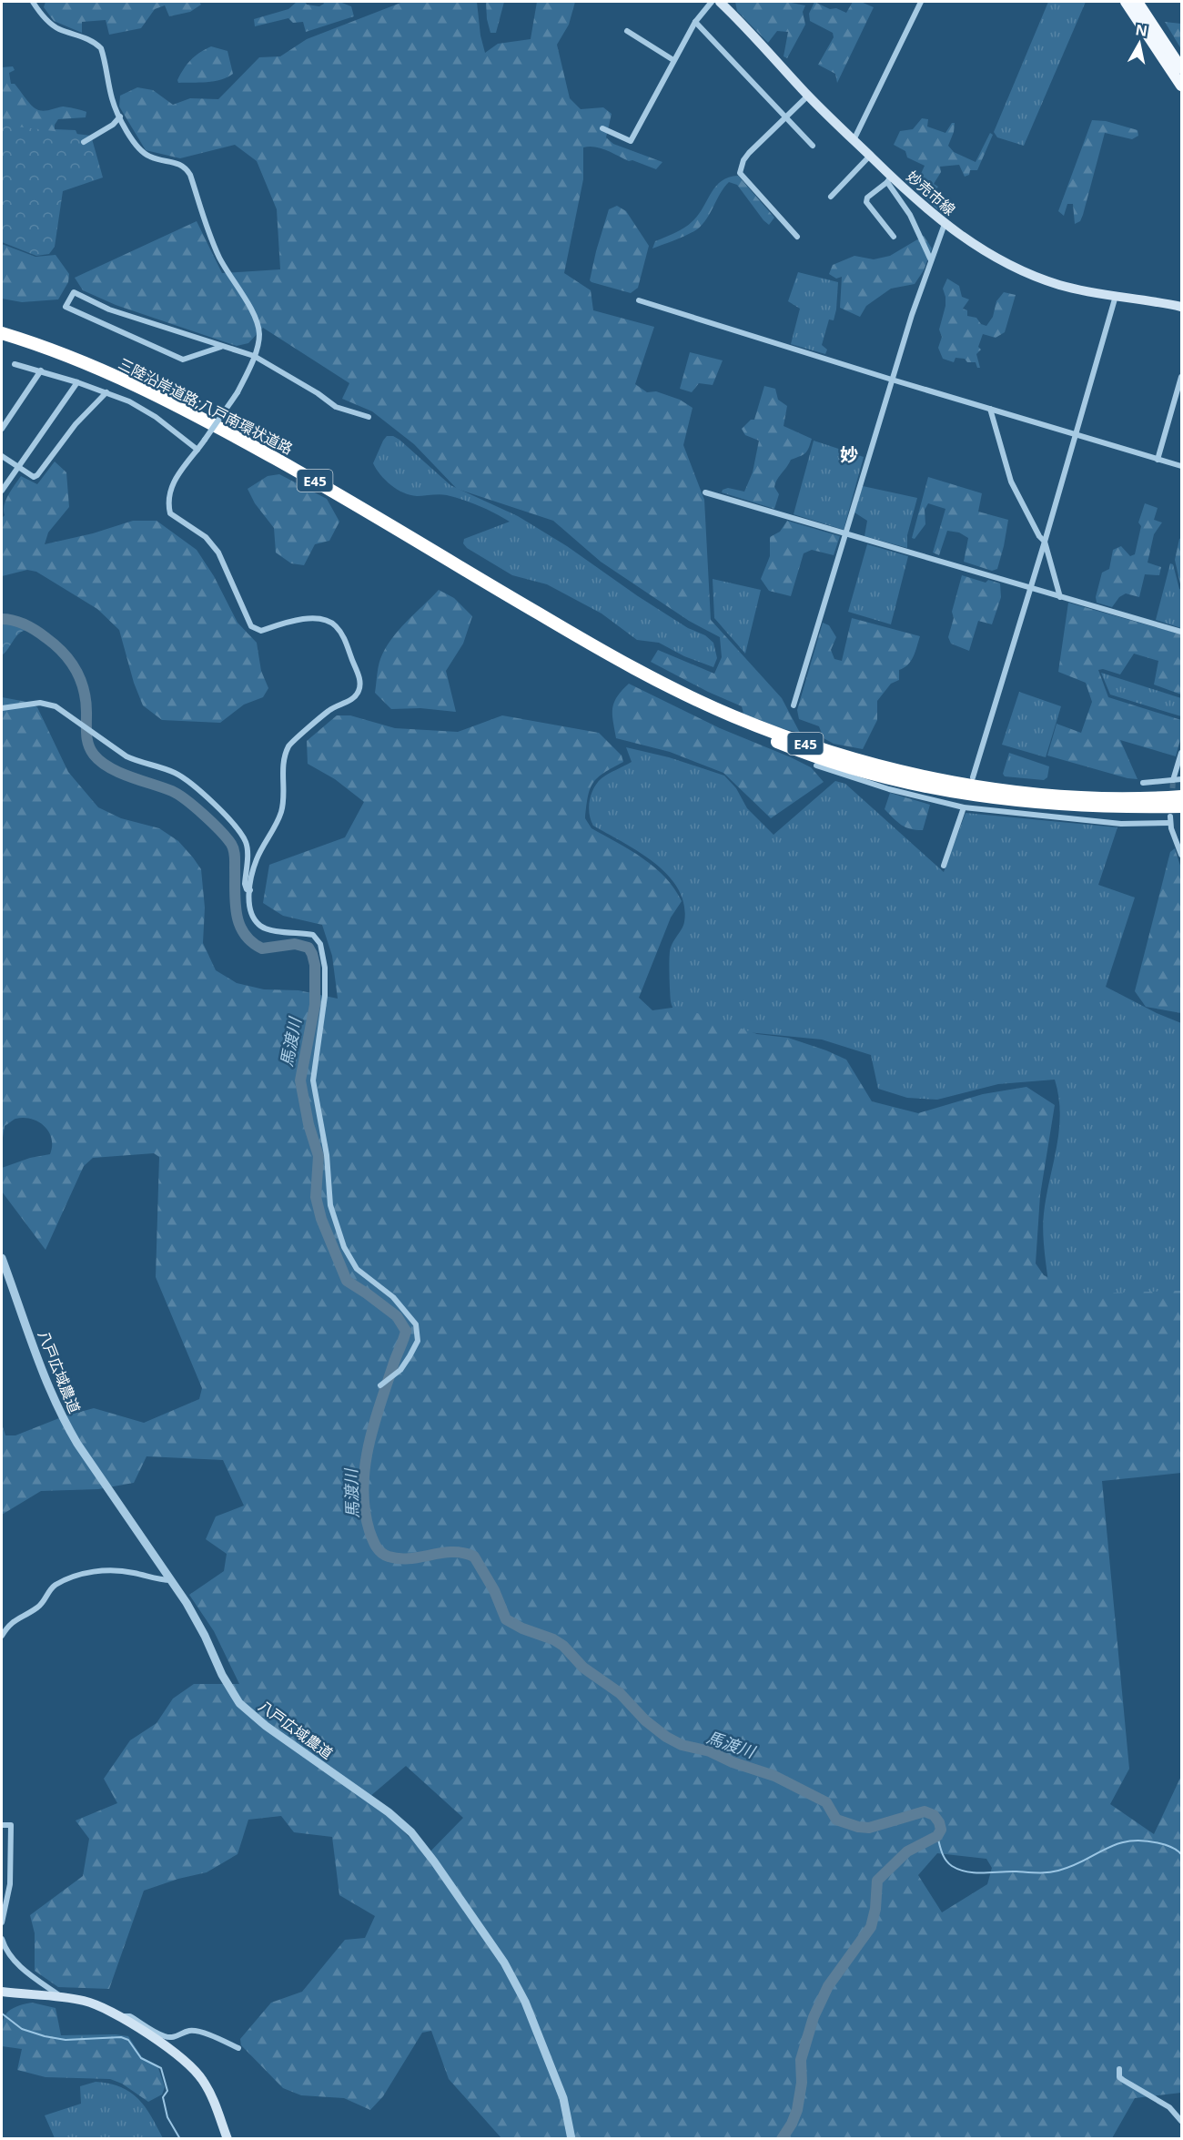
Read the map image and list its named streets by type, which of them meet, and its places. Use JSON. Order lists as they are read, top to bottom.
{
  "streets": {
    "highway": ["三陸沿岸道路;八戸南環状道路", "E45"],
    "main road": ["妙売市線"],
    "street": ["八戸広域農道"]
  },
  "districts": ["妙"],
  "water": ["馬渡川"],
  "north": "top"
}
